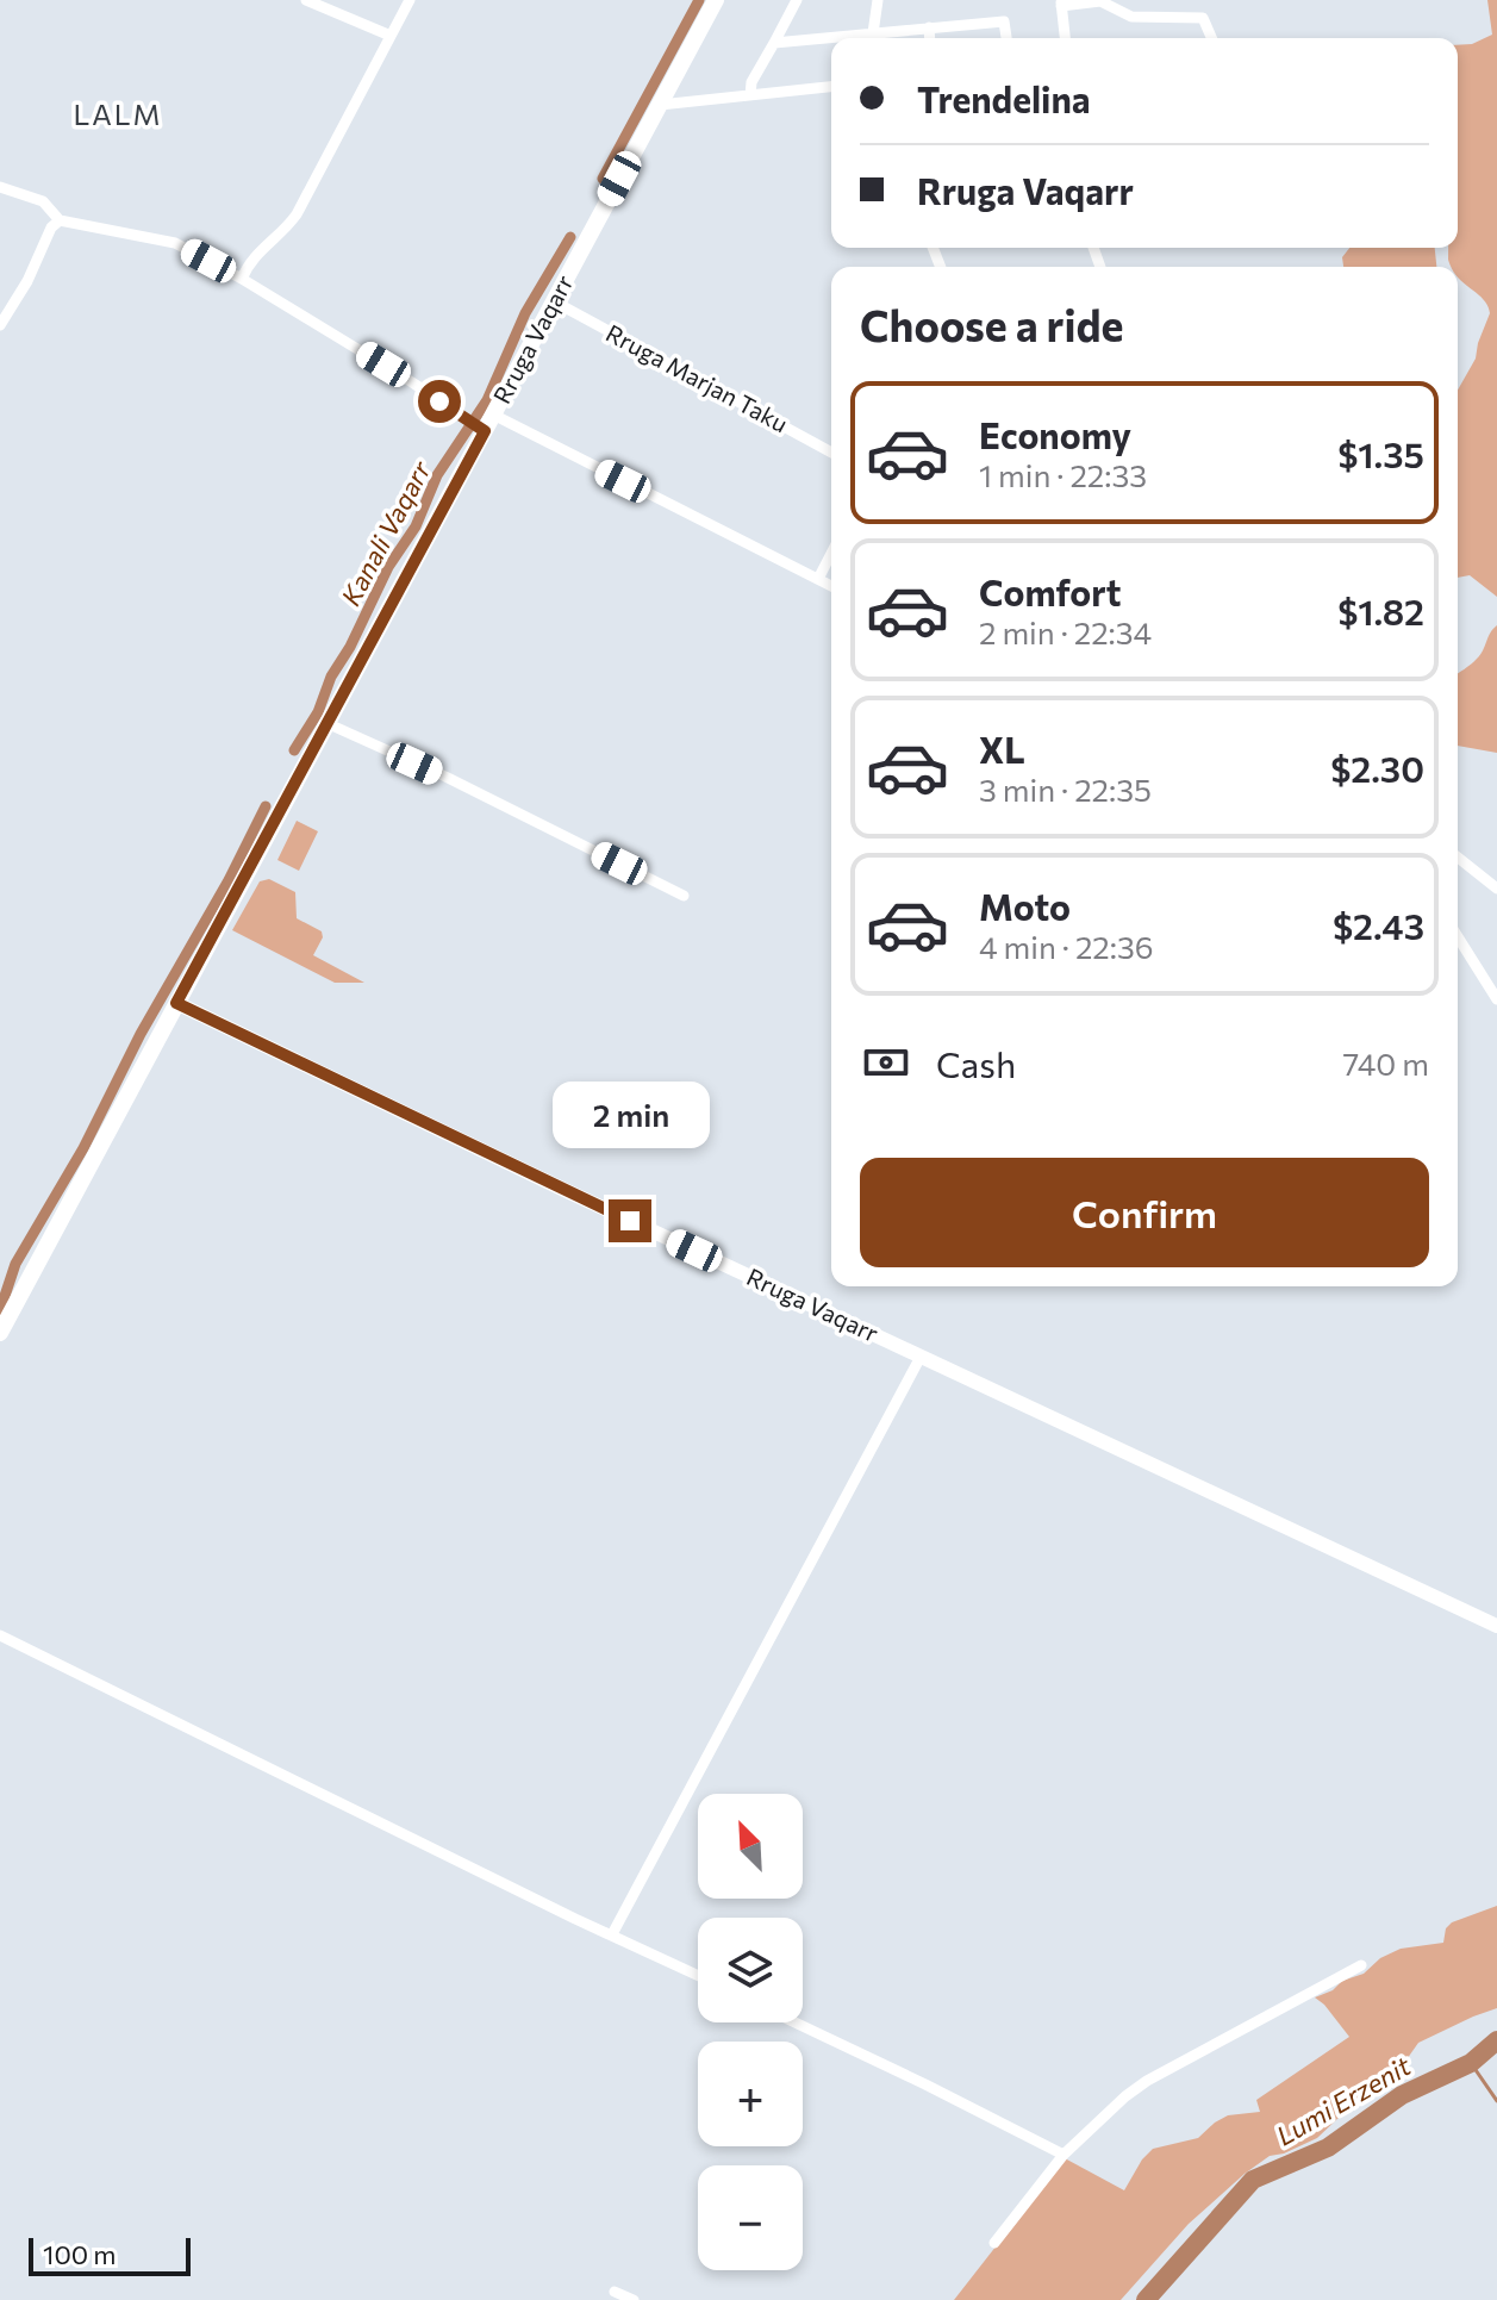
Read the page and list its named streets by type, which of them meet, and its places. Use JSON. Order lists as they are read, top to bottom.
{
  "streets": {
    "main road": ["Rruga Vaqarr"],
    "street": ["Rruga Marjan Taku"]
  },
  "crossings": [
    ["Rruga Vaqarr", "Rruga Marjan Taku"]
  ],
  "districts": ["LALM"],
  "water": ["Kanali Vaqarr", "Lumi Erzenit"],
  "scale_bar": "100 m",
  "north": "top left",
  "page": {
    "banner": ["Trendelina", "Rruga Vaqarr"],
    "heading": "Choose a ride",
    "list": [
      {
        "name": "Economy",
        "note": "1 min · 22:33",
        "value": "$1.35"
      },
      {
        "name": "Comfort",
        "note": "2 min · 22:34",
        "value": "$1.82"
      },
      {
        "name": "XL",
        "note": "3 min · 22:35",
        "value": "$2.30"
      },
      {
        "name": "Moto",
        "note": "4 min · 22:36",
        "value": "$2.43"
      }
    ],
    "pay": ["Cash", "740 m"],
    "bubble": "2 min",
    "buttons": "Confirm",
    "map_buttons": ["+", "−"],
    "scale": "100 m"
  }
}
